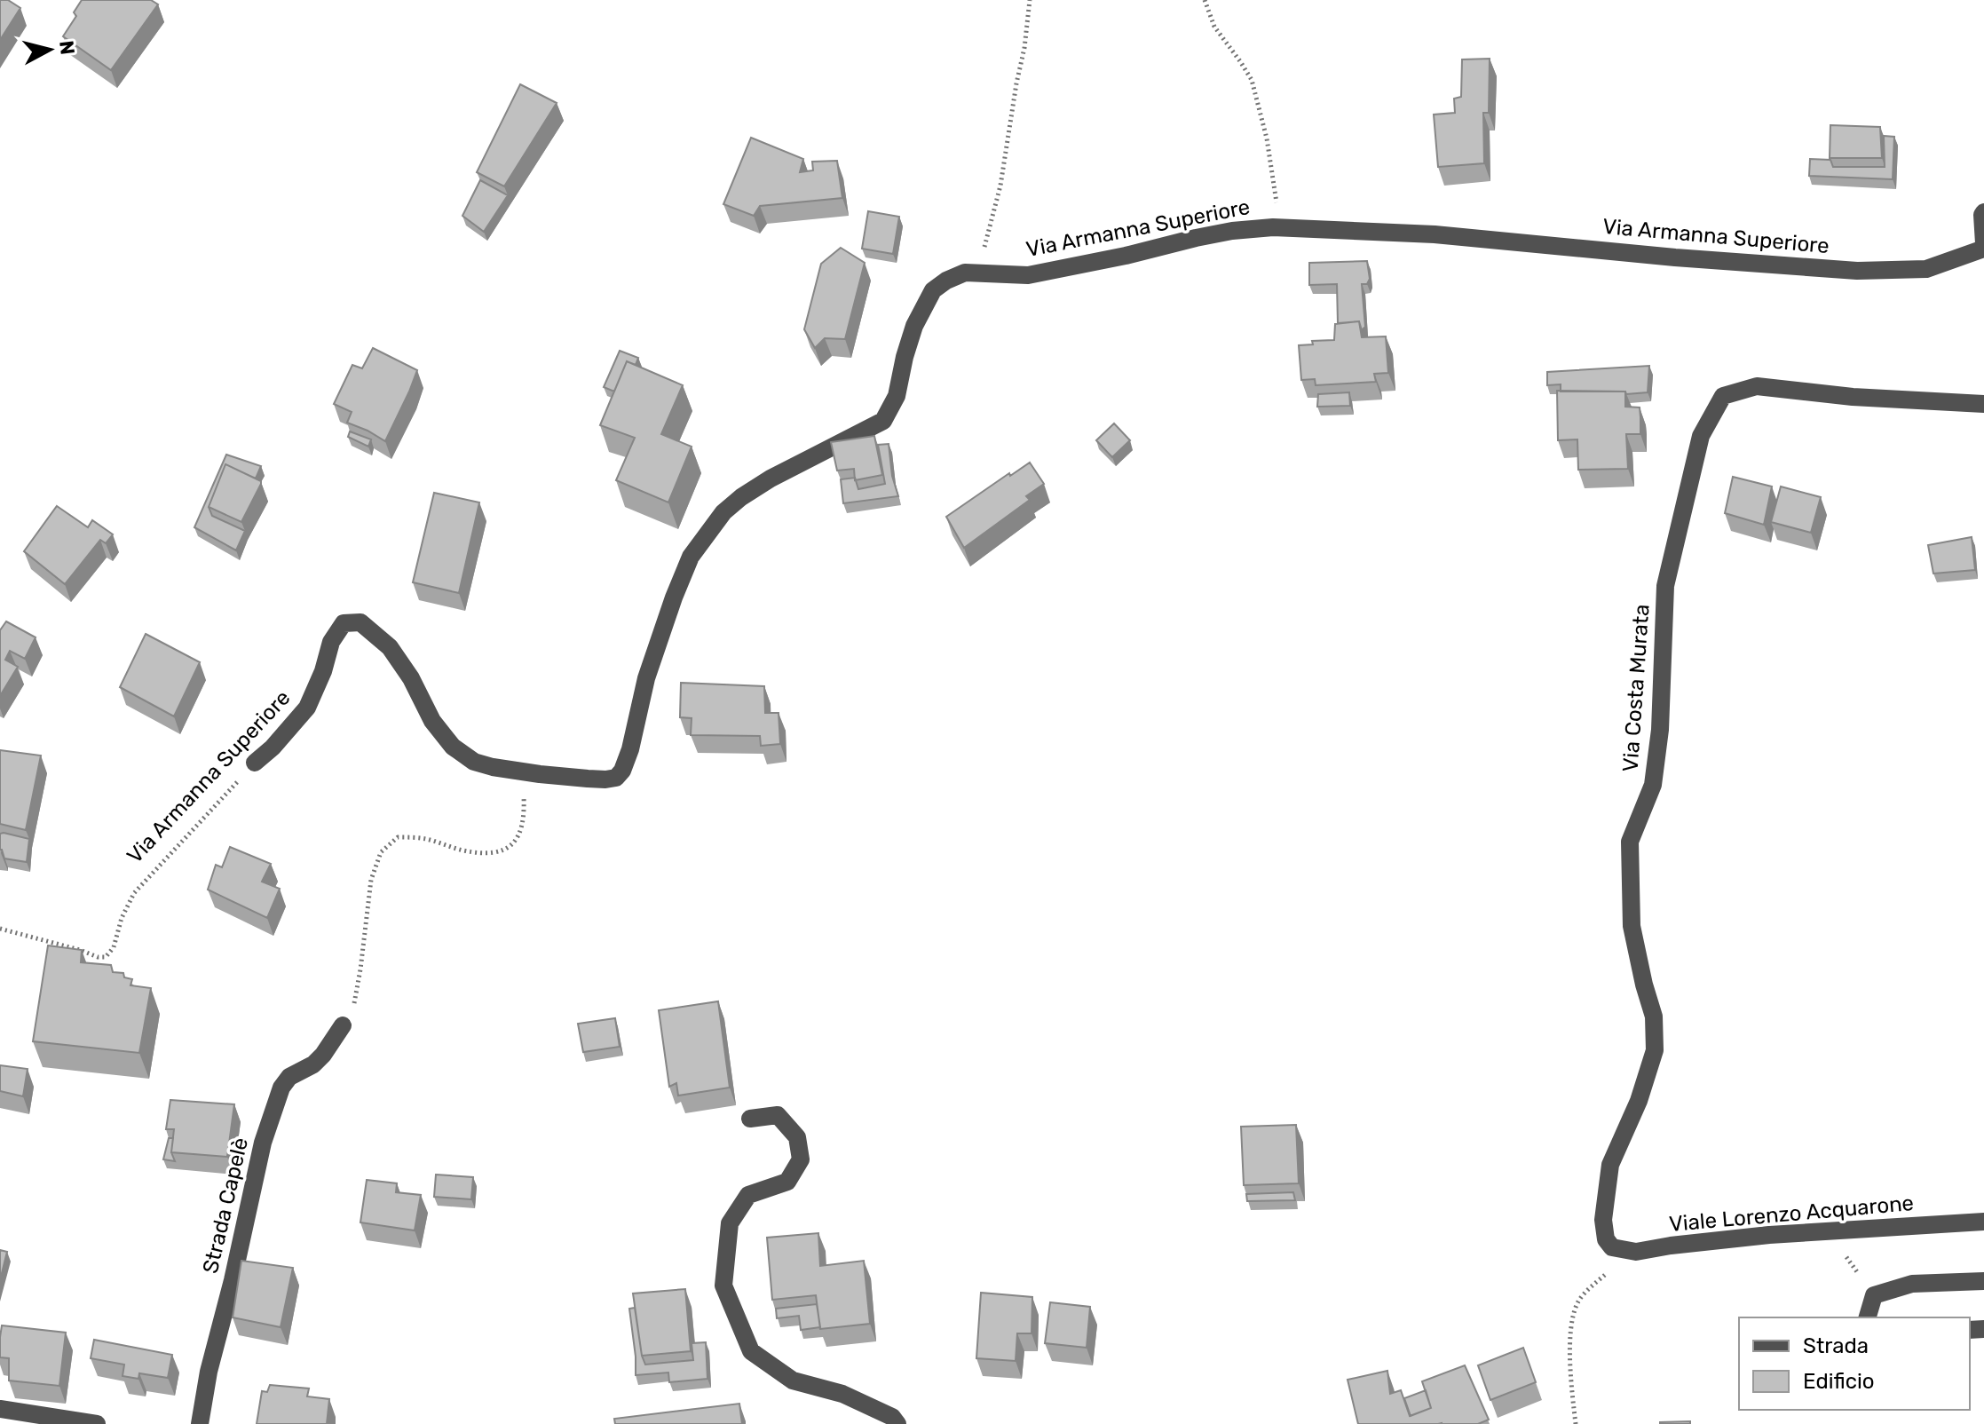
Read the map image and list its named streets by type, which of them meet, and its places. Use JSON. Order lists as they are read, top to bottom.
{
  "streets": {
    "street": [
      "Via Armanna Superiore",
      "Via Costa Murata",
      "Strada Capelè",
      "Viale Lorenzo Acquarone"
    ]
  },
  "crossings": [
    ["Via Costa Murata", "Viale Lorenzo Acquarone"]
  ],
  "legend": ["Strada", "Edificio"],
  "north": "right"
}
